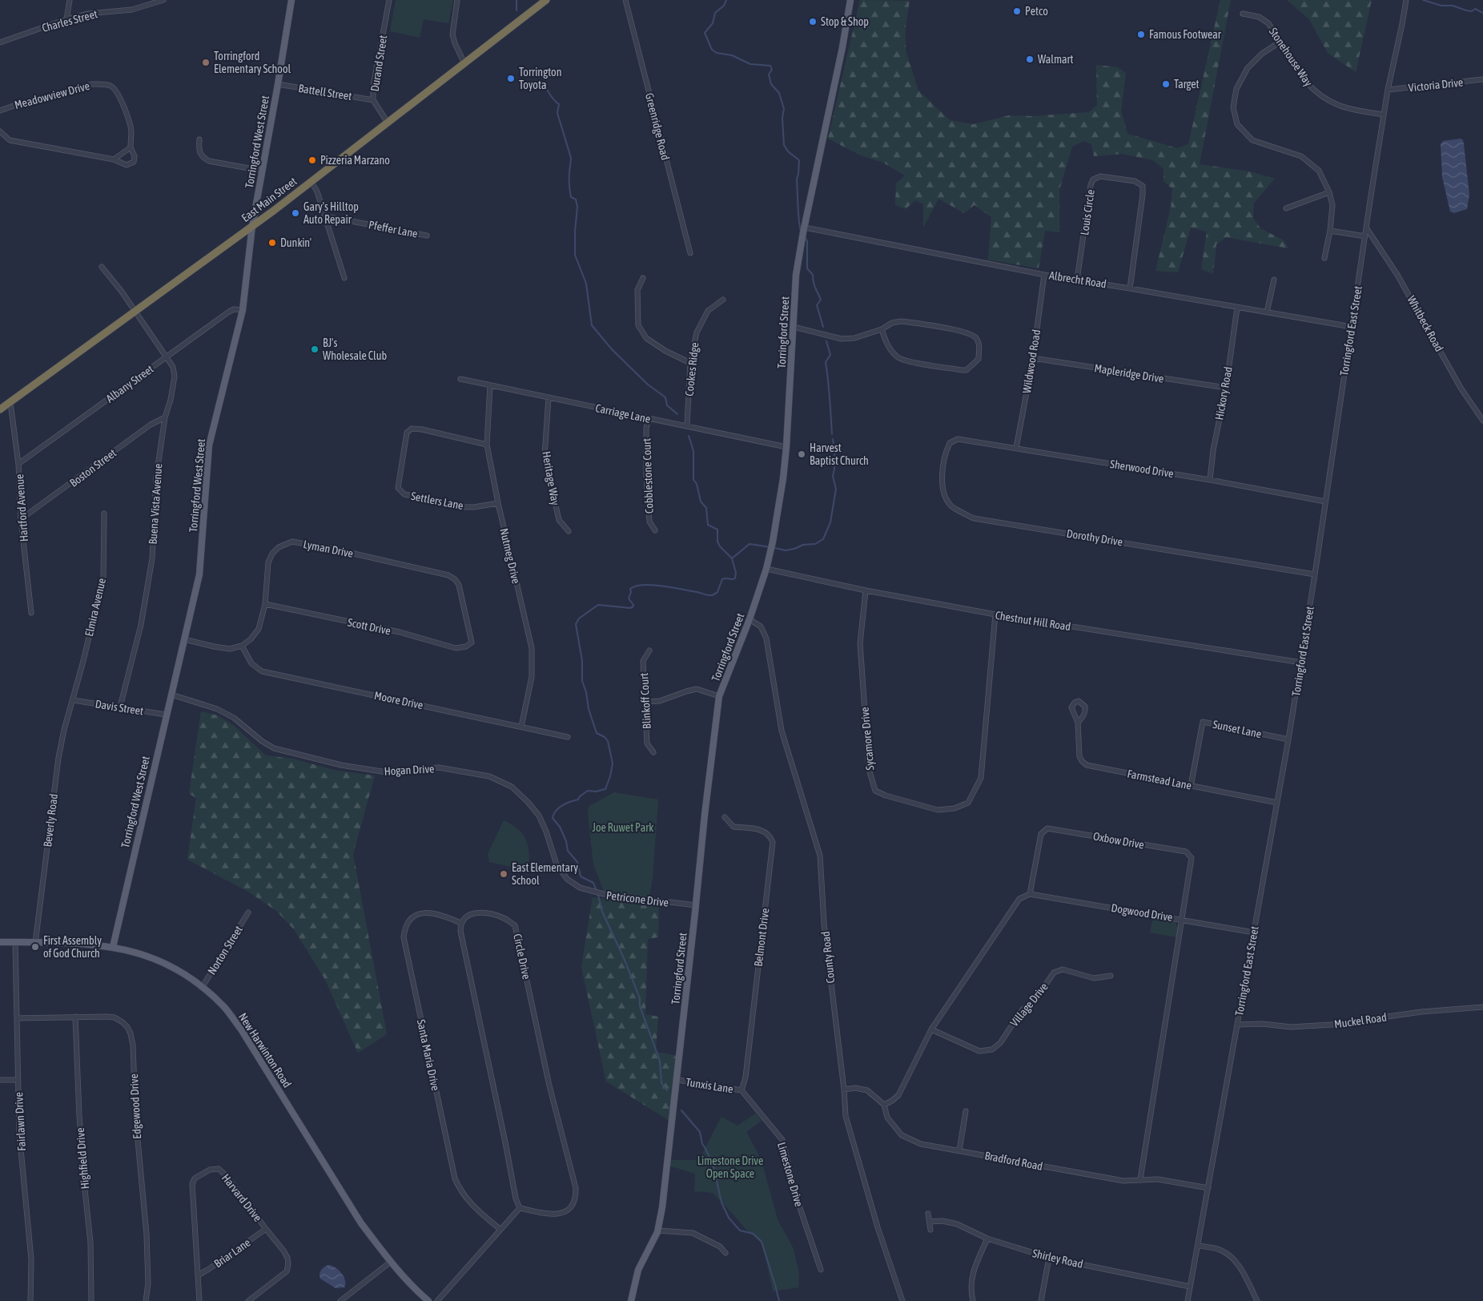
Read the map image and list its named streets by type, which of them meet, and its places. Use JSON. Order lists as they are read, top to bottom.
{
  "streets": {
    "highway": ["East Main Street"],
    "main road": ["Torringford West Street", "Torringford Street", "New Harwinton Road"],
    "street": [
      "Charles Street",
      "Stonehouse Way",
      "Durand Street",
      "Victoria Drive",
      "Battell Street",
      "Meadowview Drive",
      "Greenridge Road",
      "Louis Circle",
      "Pfeffer Lane",
      "Albrecht Road",
      "Whitbeck Road",
      "Torringford East Street",
      "Wildwood Road",
      "Cookes Ridge",
      "Mapleridge Drive",
      "Albany Street",
      "Hickory Road",
      "Carriage Lane",
      "Boston Street",
      "Sherwood Drive",
      "Cobblestone Court",
      "Heritage Way",
      "Settlers Lane",
      "Buena Vista Avenue",
      "Hartford Avenue",
      "Dorothy Drive",
      "Lyman Drive",
      "Nutmeg Drive",
      "Elmira Avenue",
      "Chestnut Hill Road",
      "Scott Drive",
      "Moore Drive",
      "Blinkoff Court",
      "Davis Street",
      "Sunset Lane",
      "Sycamore Drive",
      "Hogan Drive",
      "Farmstead Lane",
      "Beverly Road",
      "Oxbow Drive",
      "Petricone Drive",
      "Dogwood Drive",
      "Belmont Drive",
      "Norton Street",
      "Circle Drive",
      "County Road",
      "Village Drive",
      "Muckel Road",
      "Santa Maria Drive",
      "Tunxis Lane",
      "Edgewood Drive",
      "Fairlawn Drive",
      "Highfield Drive",
      "Bradford Road",
      "Limestone Drive",
      "Harvard Drive",
      "Briar Lane",
      "Shirley Road"
    ]
  },
  "crossings": [
    ["Stonehouse Way", "Torringford East Street"],
    ["Durand Street", "Battell Street"],
    ["Durand Street", "East Main Street"],
    ["Victoria Drive", "Torringford East Street"],
    ["Battell Street", "Torringford West Street"],
    ["Torringford West Street", "East Main Street"],
    ["Torringford West Street", "Albany Street"],
    ["Torringford West Street", "Davis Street"],
    ["Torringford West Street", "Hogan Drive"],
    ["Torringford West Street", "New Harwinton Road"],
    ["East Main Street", "Buena Vista Avenue"],
    ["East Main Street", "Hartford Avenue"],
    ["Louis Circle", "Albrecht Road"],
    ["Albrecht Road", "Torringford East Street"],
    ["Albrecht Road", "Torringford Street"],
    ["Albrecht Road", "Wildwood Road"],
    ["Albrecht Road", "Hickory Road"],
    ["Whitbeck Road", "Torringford East Street"],
    ["Torringford East Street", "Sherwood Drive"],
    ["Torringford East Street", "Dorothy Drive"],
    ["Torringford East Street", "Chestnut Hill Road"],
    ["Torringford East Street", "Sunset Lane"],
    ["Torringford East Street", "Farmstead Lane"],
    ["Torringford East Street", "Dogwood Drive"],
    ["Torringford East Street", "Muckel Road"],
    ["Torringford East Street", "Bradford Road"],
    ["Torringford East Street", "Shirley Road"],
    ["Torringford Street", "Carriage Lane"],
    ["Torringford Street", "Chestnut Hill Road"],
    ["Torringford Street", "Petricone Drive"],
    ["Torringford Street", "County Road"],
    ["Torringford Street", "Tunxis Lane"],
    ["Wildwood Road", "Mapleridge Drive"],
    ["Wildwood Road", "Sherwood Drive"],
    ["Cookes Ridge", "Carriage Lane"],
    ["Mapleridge Drive", "Hickory Road"],
    ["Albany Street", "Buena Vista Avenue"],
    ["Albany Street", "Hartford Avenue"],
    ["Hickory Road", "Sherwood Drive"],
    ["Carriage Lane", "Cobblestone Court"],
    ["Carriage Lane", "Heritage Way"],
    ["Carriage Lane", "Nutmeg Drive"],
    ["Boston Street", "Buena Vista Avenue"],
    ["Boston Street", "Hartford Avenue"],
    ["Sherwood Drive", "Dorothy Drive"],
    ["Settlers Lane", "Nutmeg Drive"],
    ["Buena Vista Avenue", "Davis Street"],
    ["Lyman Drive", "Scott Drive"],
    ["Lyman Drive", "Moore Drive"],
    ["Nutmeg Drive", "Moore Drive"],
    ["Elmira Avenue", "Davis Street"],
    ["Elmira Avenue", "Beverly Road"],
    ["Chestnut Hill Road", "Sycamore Drive"],
    ["Davis Street", "Beverly Road"],
    ["Sunset Lane", "Farmstead Lane"],
    ["Hogan Drive", "Petricone Drive"],
    ["Beverly Road", "New Harwinton Road"],
    ["Oxbow Drive", "Dogwood Drive"],
    ["Oxbow Drive", "Bradford Road"],
    ["Belmont Drive", "Tunxis Lane"],
    ["Belmont Drive", "Limestone Drive"],
    ["Norton Street", "New Harwinton Road"],
    ["Circle Drive", "Santa Maria Drive"],
    ["County Road", "Bradford Road"],
    ["New Harwinton Road", "Fairlawn Drive"],
    ["Tunxis Lane", "Limestone Drive"],
    ["Edgewood Drive", "Fairlawn Drive"],
    ["Edgewood Drive", "Highfield Drive"],
    ["Harvard Drive", "Briar Lane"]
  ],
  "parks": ["Joe Ruwet Park", "Limestone Drive Open Space"],
  "places": [
    "Petco",
    "Stop & Shop",
    "Famous Footwear",
    "Walmart",
    "Torringford Elementary School",
    "Torrington Toyota",
    "Target",
    "Pizzeria Marzano",
    "Gary's Hilltop Auto Repair",
    "Dunkin'",
    "BJ's Wholesale Club",
    "Harvest Baptist Church",
    "East Elementary School",
    "First Assembly of God Church"
  ]
}
